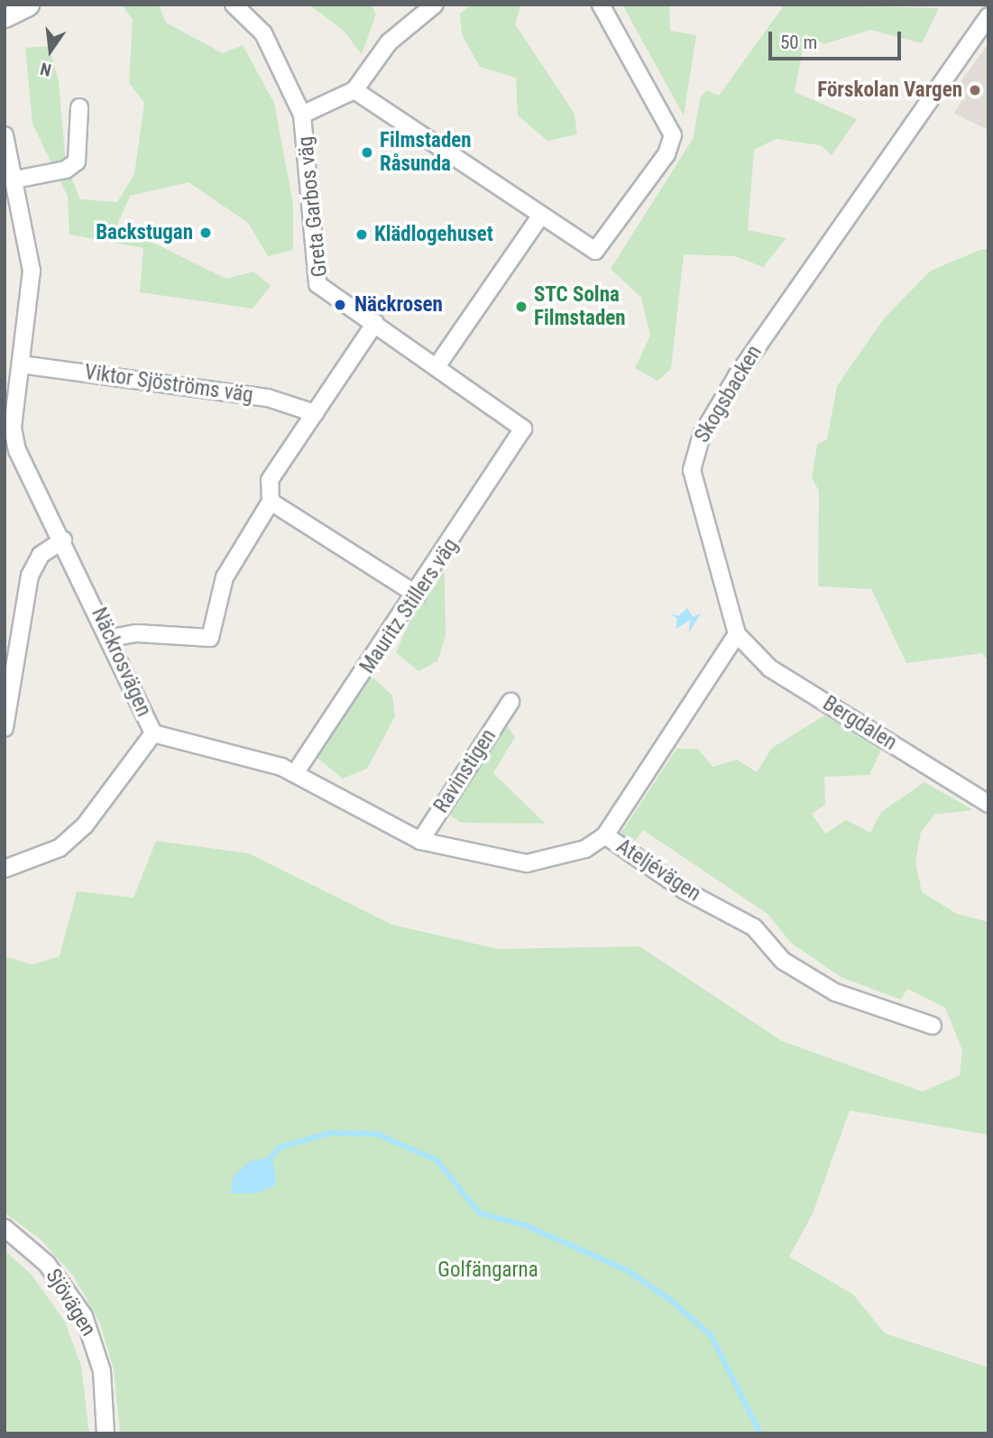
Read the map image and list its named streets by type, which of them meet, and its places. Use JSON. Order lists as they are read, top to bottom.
{
  "streets": {
    "street": [
      "Greta Garbos väg",
      "Viktor Sjöströms väg",
      "Skogsbacken",
      "Mauritz Stillers väg",
      "Näckrosvägen",
      "Bergdalen",
      "Ravinstigen",
      "Ateljévägen",
      "Sjövägen"
    ]
  },
  "crossings": [
    ["Greta Garbos väg", "Mauritz Stillers väg"],
    ["Viktor Sjöströms väg", "Näckrosvägen"],
    ["Skogsbacken", "Bergdalen"],
    ["Mauritz Stillers väg", "Ateljévägen"],
    ["Näckrosvägen", "Ateljévägen"],
    ["Ravinstigen", "Ateljévägen"]
  ],
  "parks": ["Golfängarna"],
  "places": [
    "Förskolan Vargen",
    "Filmstaden Råsunda",
    "Backstugan",
    "Klädlogehuset",
    "Näckrosen",
    "STC Solna Filmstaden"
  ],
  "scale_bar": "50 m",
  "north": "bottom"
}
